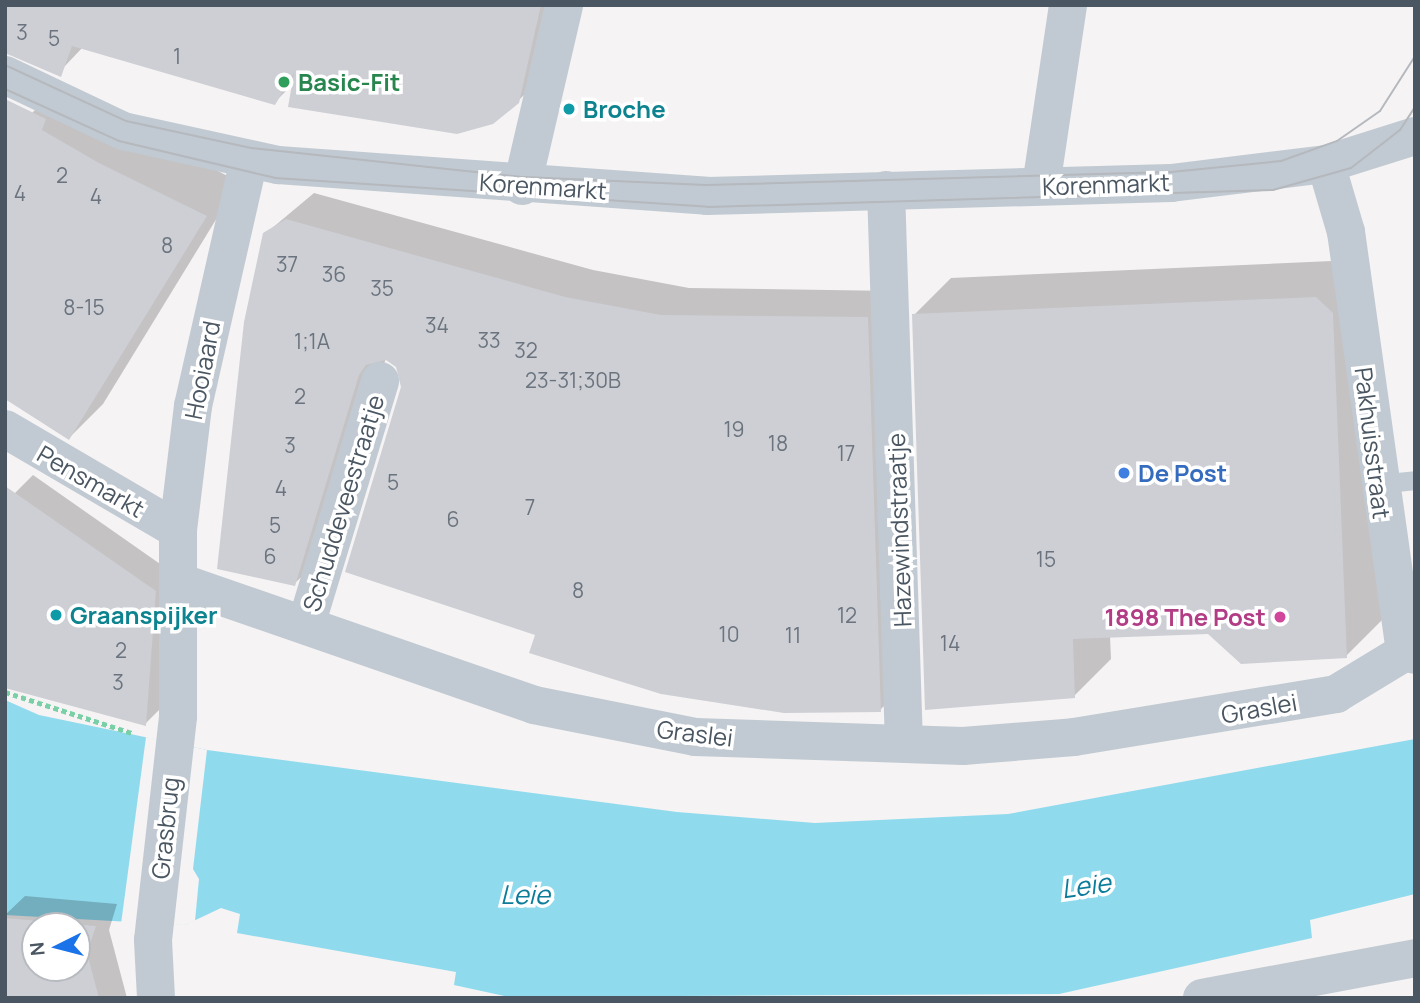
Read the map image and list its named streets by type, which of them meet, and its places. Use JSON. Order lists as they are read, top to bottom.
{
  "streets": {
    "street": [
      "Korenmarkt",
      "Hooiaard",
      "Pakhuisstraat",
      "Pensmarkt",
      "Schuddeveestraatje",
      "Hazewindstraatje",
      "Graslei",
      "Grasbrug"
    ]
  },
  "crossings": [
    ["Korenmarkt", "Hooiaard"],
    ["Korenmarkt", "Pakhuisstraat"],
    ["Korenmarkt", "Hazewindstraatje"],
    ["Hooiaard", "Pensmarkt"],
    ["Hooiaard", "Graslei"],
    ["Hooiaard", "Grasbrug"],
    ["Pakhuisstraat", "Graslei"],
    ["Schuddeveestraatje", "Graslei"],
    ["Hazewindstraatje", "Graslei"],
    ["Graslei", "Grasbrug"]
  ],
  "water": ["Leie"],
  "places": [
    "Basic-Fit",
    "Broche",
    "De Post",
    "Graanspijker",
    "1898 The Post"
  ],
  "house_numbers": [
    "3",
    "5",
    "1",
    "2",
    "4",
    "4",
    "8",
    "37",
    "36",
    "35",
    "8-15",
    "34",
    "33",
    "1;1A",
    "32",
    "23-31;30B",
    "2",
    "19",
    "18",
    "3",
    "17",
    "5",
    "4",
    "7",
    "6",
    "5",
    "6",
    "15",
    "8",
    "12",
    "10",
    "11",
    "14",
    "2",
    "3"
  ],
  "north": "left"
}
